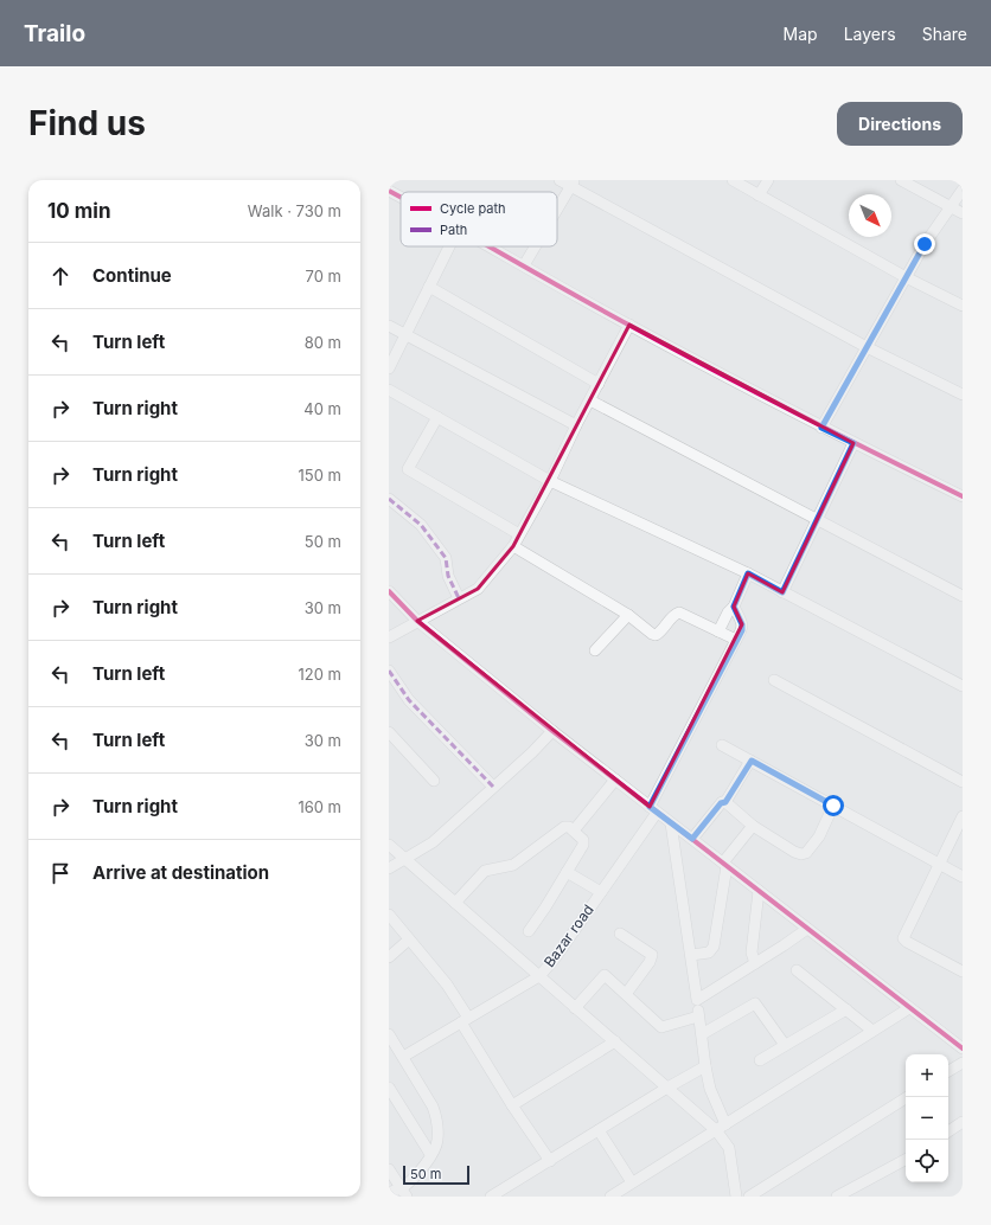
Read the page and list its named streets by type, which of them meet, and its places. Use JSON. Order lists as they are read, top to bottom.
{
  "streets": {
    "street": ["Bazar road"]
  },
  "legend": ["Cycle path", "Path"],
  "scale_bar": "50 m",
  "north": "bottom right",
  "page": {
    "header": "Trailo",
    "nav": ["Map", "Layers", "Share"],
    "buttons": "Directions",
    "title": "Find us",
    "heading": ["10 min", "Walk · 730 m"],
    "list": [
      ["Continue", "70 m"],
      ["Turn left", "80 m"],
      ["Turn right", "40 m"],
      ["Turn right", "150 m"],
      ["Turn left", "50 m"],
      ["Turn right", "30 m"],
      ["Turn left", "120 m"],
      ["Turn left", "30 m"],
      ["Turn right", "160 m"],
      "Arrive at destination"
    ],
    "map_buttons": ["+", "−"],
    "scale": "50 m"
  }
}
